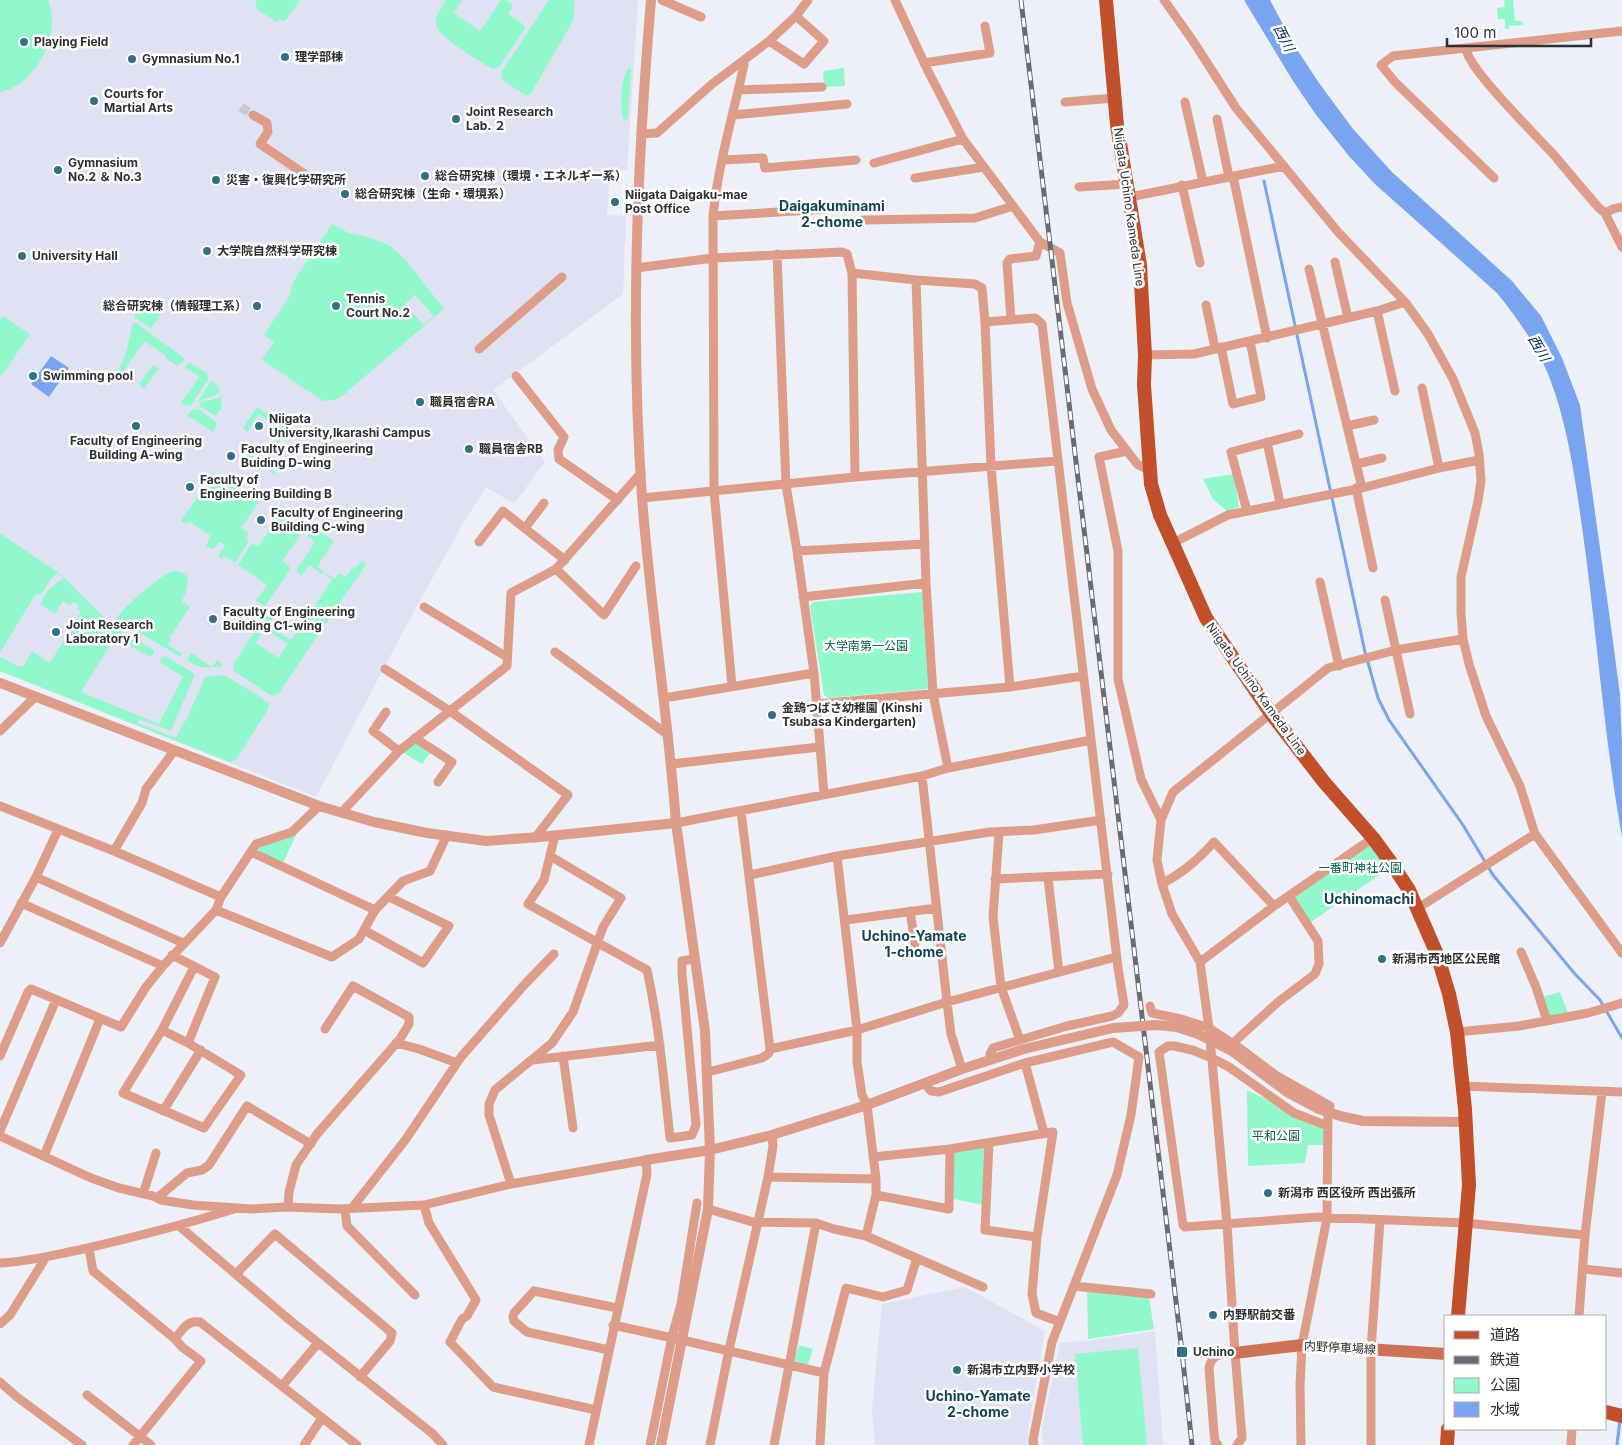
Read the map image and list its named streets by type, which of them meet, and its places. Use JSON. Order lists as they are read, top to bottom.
{
  "streets": {
    "main road": ["Niigata Uchino Kameda Line", "内野停車場線"]
  },
  "districts": [
    "Daigakuminami 2-chome",
    "Uchinomachi",
    "Uchino-Yamate 1-chome",
    "Uchino-Yamate 2-chome"
  ],
  "water": ["西川"],
  "parks": ["大学南第一公園", "一番町神社公園", "平和公園"],
  "places": {
    "other": [
      "Playing Field",
      "理学部棟",
      "Gymnasium No.1",
      "Courts for Martial Arts",
      "Joint Research Lab. ２",
      "Gymnasium No.2 ＆ No.3",
      "総合研究棟（環境・エネルギー系）",
      "災害・復興化学研究所",
      "総合研究棟（生命・環境系）",
      "Niigata Daigaku-mae Post Office",
      "大学院自然科学研究棟",
      "University Hall",
      "総合研究棟（情報理工系）",
      "Tennis Court No.2",
      "Swimming pool",
      "職員宿舎RA",
      "Faculty of Engineering Building A-wing",
      "Niigata University,Ikarashi Campus",
      "職員宿舎RB",
      "Faculty of Engineering Buiding D-wing",
      "Faculty of Engineering Building B",
      "Faculty of Engineering Building C-wing",
      "Faculty of Engineering Building C1-wing",
      "Joint Research Laboratory 1",
      "金鵄つばさ幼稚園 (Kinshi Tsubasa Kindergarten)",
      "新潟市西地区公民館",
      "新潟市 西区役所 西出張所",
      "内野駅前交番",
      "新潟市立内野小学校"
    ],
    "transit": ["Uchino"]
  },
  "legend": [
    "道路",
    "鉄道",
    "公園",
    "水域"
  ],
  "scale_bar": "100 m"
}
